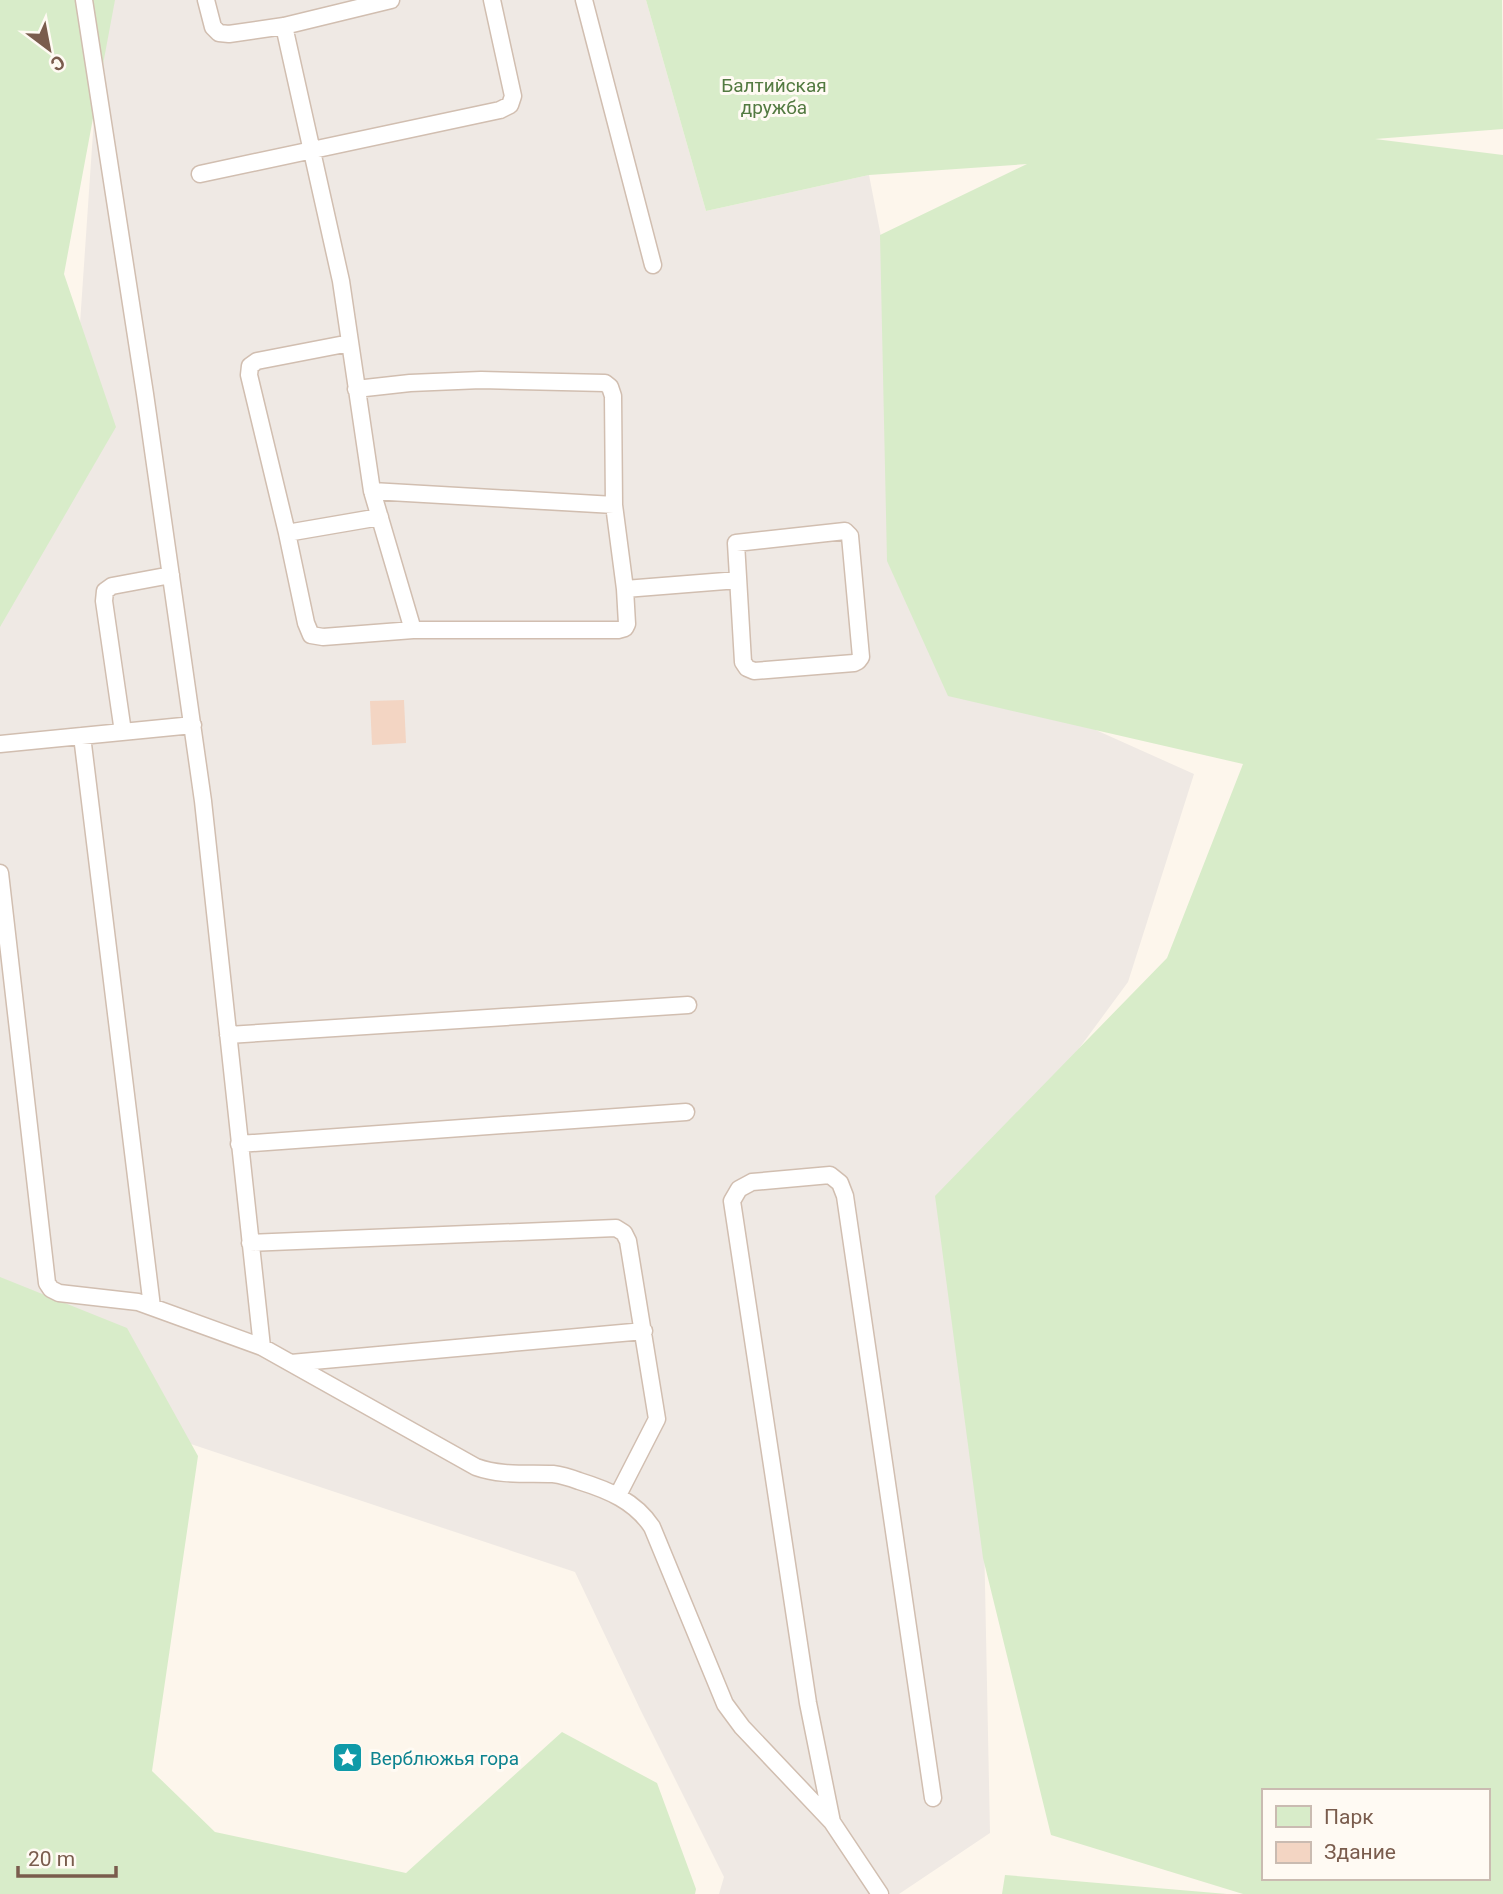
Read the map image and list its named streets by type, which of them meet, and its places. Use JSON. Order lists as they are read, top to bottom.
{
  "parks": ["Балтийская дружба"],
  "places": {
    "place": ["Верблюжья гора"]
  },
  "legend": ["Парк", "Здание"],
  "scale_bar": "20 m",
  "north": "bottom right"
}
